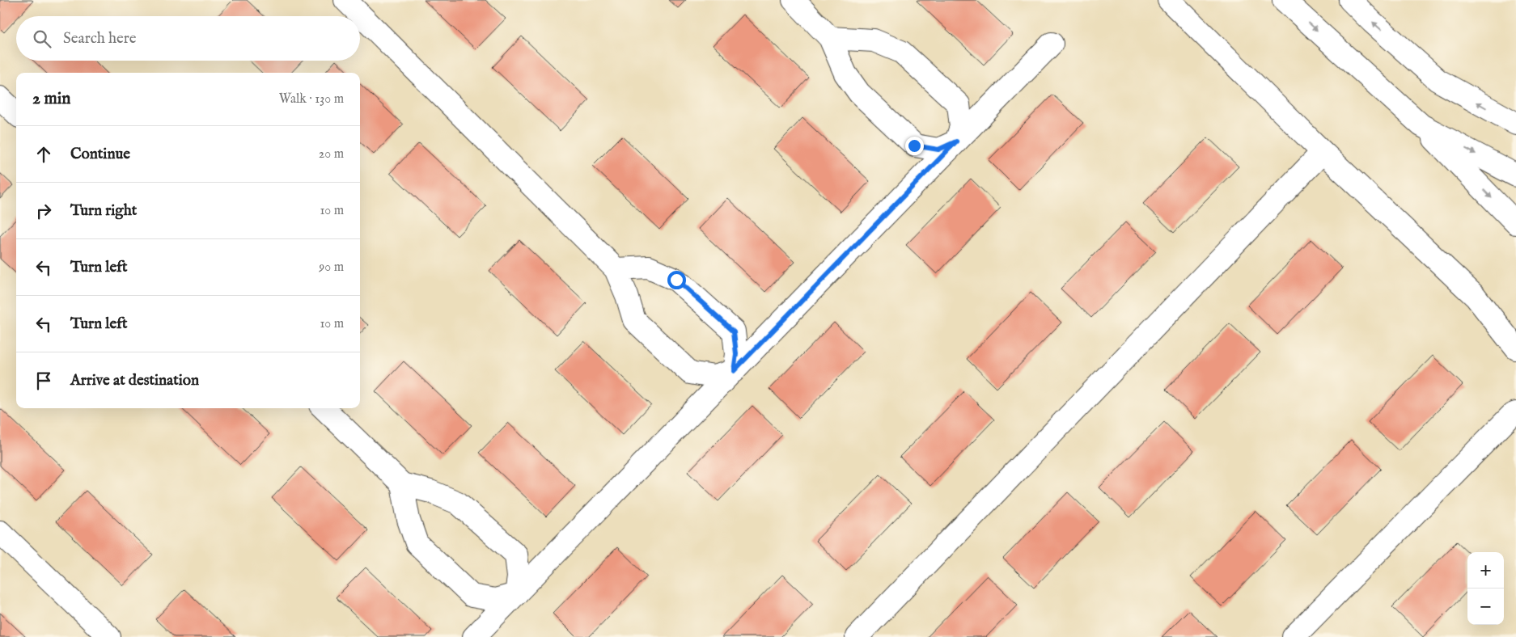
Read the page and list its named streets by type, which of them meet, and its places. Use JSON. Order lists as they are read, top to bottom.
{
  "page": {
    "search": "Search here",
    "heading": ["2 min", "Walk · 130 m"],
    "list": [
      ["Continue", "20 m"],
      ["Turn right", "10 m"],
      ["Turn left", "90 m"],
      ["Turn left", "10 m"],
      "Arrive at destination"
    ],
    "map_buttons": ["+", "−"]
  }
}
